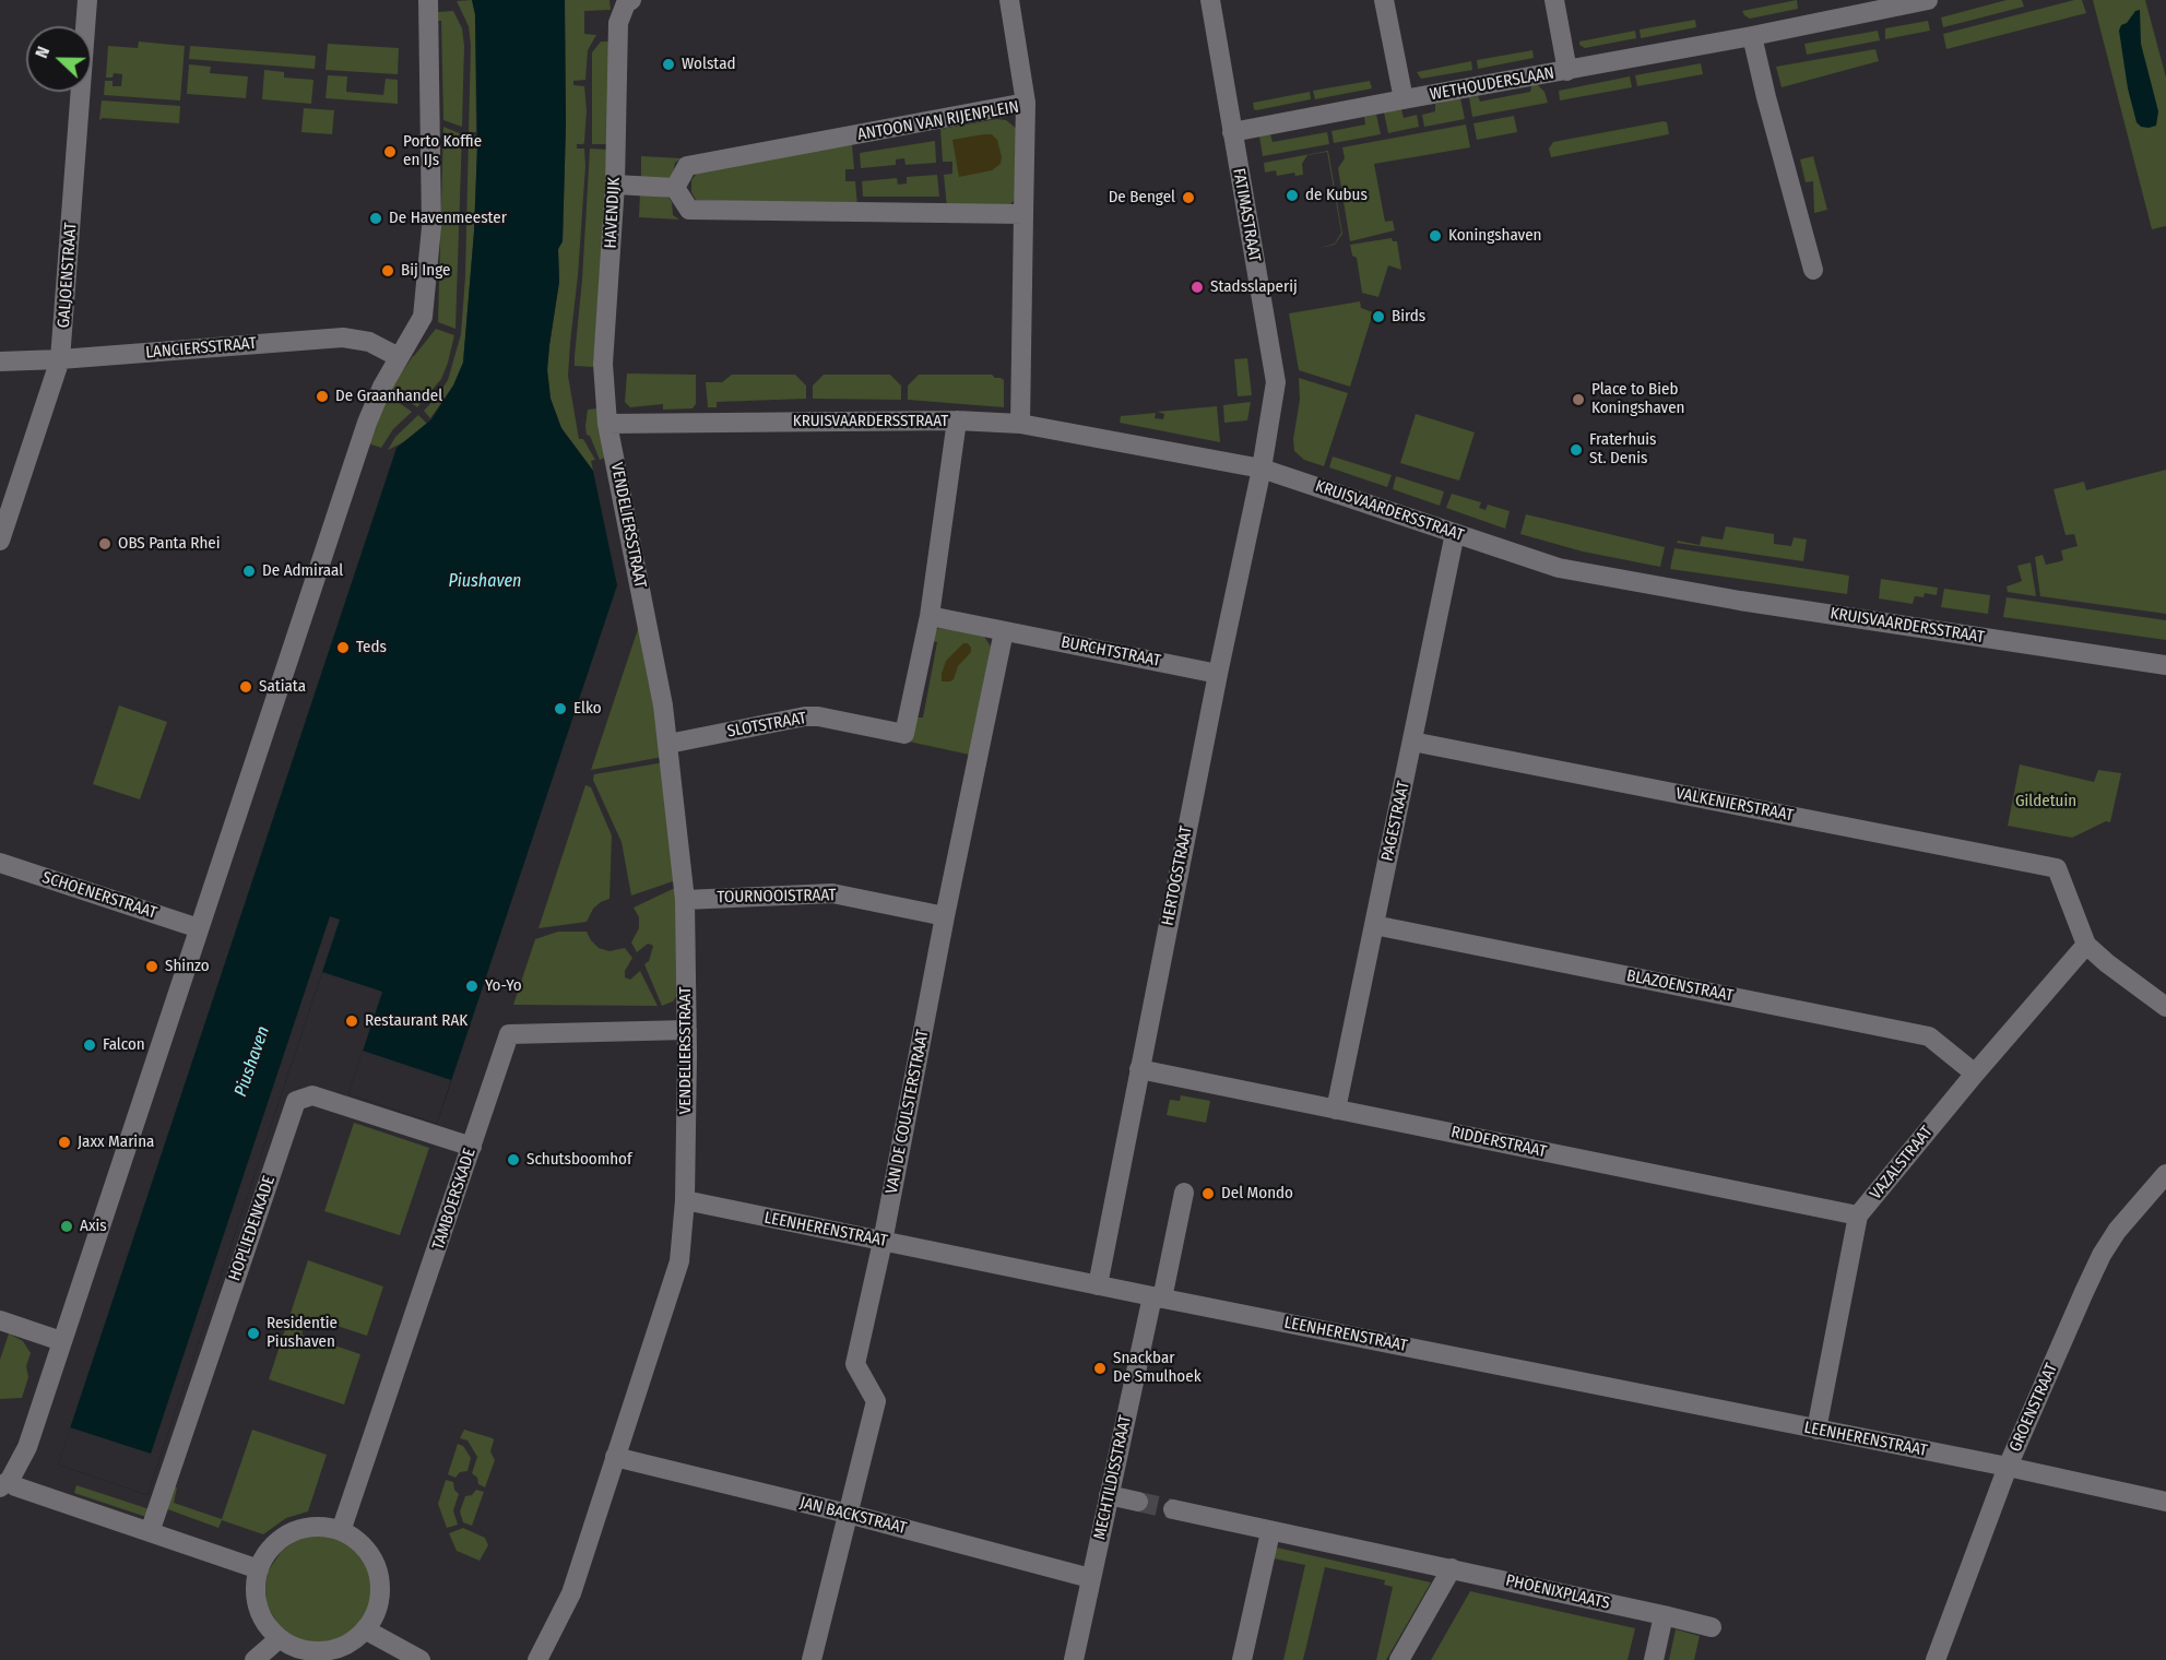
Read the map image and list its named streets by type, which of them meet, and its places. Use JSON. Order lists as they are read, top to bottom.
{
  "streets": {
    "street": [
      "WETHOUDERSLAAN",
      "ANTOON VAN RIJENPLEIN",
      "HAVENDIJK",
      "FATIMASTRAAT",
      "GALJOENSTRAAT",
      "LANCIERSSTRAAT",
      "KRUISVAARDERSSTRAAT",
      "VENDELIERSSTRAAT",
      "BURCHTSTRAAT",
      "SLOTSTRAAT",
      "VALKENIERSTRAAT",
      "PAGESTRAAT",
      "HERTOGSTRAAT",
      "SCHOENERSTRAAT",
      "TOURNOOISTRAAT",
      "BLAZOENSTRAAT",
      "VAN DE COULSTERSTRAAT",
      "RIDDERSTRAAT",
      "VAZALSTRAAT",
      "TAMBOERSKADE",
      "HOPLIEDENKADE",
      "LEENHERENSTRAAT",
      "GROENSTRAAT",
      "MECHTILDISSTRAAT",
      "JAN BACKSTRAAT",
      "PHOENIXPLAATS"
    ]
  },
  "crossings": [
    ["WETHOUDERSLAAN", "FATIMASTRAAT"],
    ["ANTOON VAN RIJENPLEIN", "KRUISVAARDERSSTRAAT"],
    ["HAVENDIJK", "KRUISVAARDERSSTRAAT"],
    ["HAVENDIJK", "VENDELIERSSTRAAT"],
    ["FATIMASTRAAT", "KRUISVAARDERSSTRAAT"],
    ["FATIMASTRAAT", "HERTOGSTRAAT"],
    ["GALJOENSTRAAT", "LANCIERSSTRAAT"],
    ["KRUISVAARDERSSTRAAT", "VENDELIERSSTRAAT"],
    ["KRUISVAARDERSSTRAAT", "PAGESTRAAT"],
    ["KRUISVAARDERSSTRAAT", "HERTOGSTRAAT"],
    ["VENDELIERSSTRAAT", "SLOTSTRAAT"],
    ["VENDELIERSSTRAAT", "TOURNOOISTRAAT"],
    ["VENDELIERSSTRAAT", "TAMBOERSKADE"],
    ["VENDELIERSSTRAAT", "LEENHERENSTRAAT"],
    ["VENDELIERSSTRAAT", "JAN BACKSTRAAT"],
    ["BURCHTSTRAAT", "HERTOGSTRAAT"],
    ["BURCHTSTRAAT", "VAN DE COULSTERSTRAAT"],
    ["VALKENIERSTRAAT", "PAGESTRAAT"],
    ["VALKENIERSTRAAT", "VAZALSTRAAT"],
    ["PAGESTRAAT", "BLAZOENSTRAAT"],
    ["PAGESTRAAT", "RIDDERSTRAAT"],
    ["HERTOGSTRAAT", "RIDDERSTRAAT"],
    ["HERTOGSTRAAT", "LEENHERENSTRAAT"],
    ["TOURNOOISTRAAT", "VAN DE COULSTERSTRAAT"],
    ["BLAZOENSTRAAT", "VAZALSTRAAT"],
    ["VAN DE COULSTERSTRAAT", "LEENHERENSTRAAT"],
    ["VAN DE COULSTERSTRAAT", "JAN BACKSTRAAT"],
    ["RIDDERSTRAAT", "VAZALSTRAAT"],
    ["VAZALSTRAAT", "LEENHERENSTRAAT"],
    ["TAMBOERSKADE", "HOPLIEDENKADE"],
    ["LEENHERENSTRAAT", "GROENSTRAAT"],
    ["LEENHERENSTRAAT", "MECHTILDISSTRAAT"],
    ["MECHTILDISSTRAAT", "JAN BACKSTRAAT"]
  ],
  "water": ["Piushaven"],
  "parks": ["Gildetuin"],
  "places": [
    "Wolstad",
    "Porto Koffie en IJs",
    "de Kubus",
    "De Bengel",
    "De Havenmeester",
    "Koningshaven",
    "Bij Inge",
    "Stadsslaperij",
    "Birds",
    "De Graanhandel",
    "Place to Bieb Koningshaven",
    "Fraterhuis St. Denis",
    "OBS Panta Rhei",
    "De Admiraal",
    "Teds",
    "Satiata",
    "Elko",
    "Shinzo",
    "Yo-Yo",
    "Restaurant RAK",
    "Falcon",
    "Jaxx Marina",
    "Schutsboomhof",
    "Del Mondo",
    "Axis",
    "Residentie Piushaven",
    "Snackbar De Smulhoek"
  ],
  "north": "left"
}
